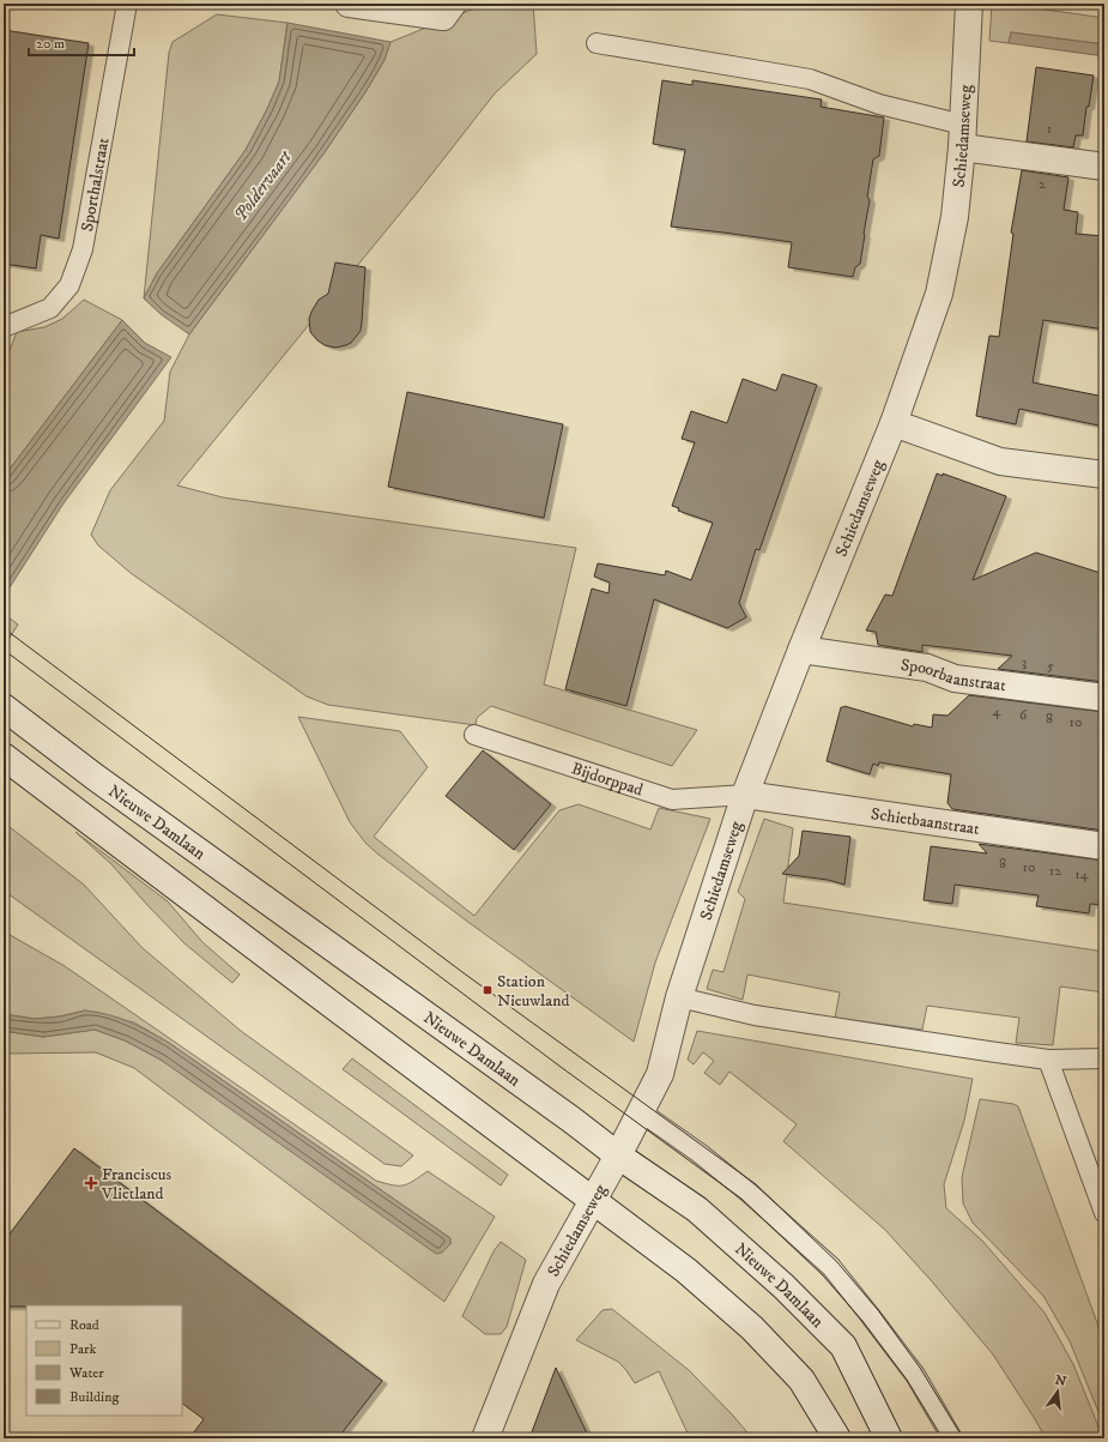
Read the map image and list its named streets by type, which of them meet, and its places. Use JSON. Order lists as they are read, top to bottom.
{
  "streets": {
    "street": [
      "Schiedamseweg",
      "Spoorbaanstraat",
      "Schietbaanstraat",
      "Nieuwe Damlaan"
    ],
    "lane": ["Sporthalstraat", "Bijdorppad"]
  },
  "crossings": [
    ["Schiedamseweg", "Spoorbaanstraat"],
    ["Schiedamseweg", "Bijdorppad"],
    ["Schiedamseweg", "Schietbaanstraat"],
    ["Schiedamseweg", "Nieuwe Damlaan"],
    ["Bijdorppad", "Schietbaanstraat"]
  ],
  "water": ["Poldervaart"],
  "places": {
    "transit": ["Station Nieuwland"],
    "health": ["Franciscus Vlietland"]
  },
  "house_numbers": [
    "1",
    "2",
    "3",
    "5",
    "4",
    "6",
    "8",
    "10",
    "8",
    "10",
    "12",
    "14"
  ],
  "legend": [
    "Road",
    "Park",
    "Water",
    "Building"
  ],
  "scale_bar": "20 m",
  "north": "top"
}
